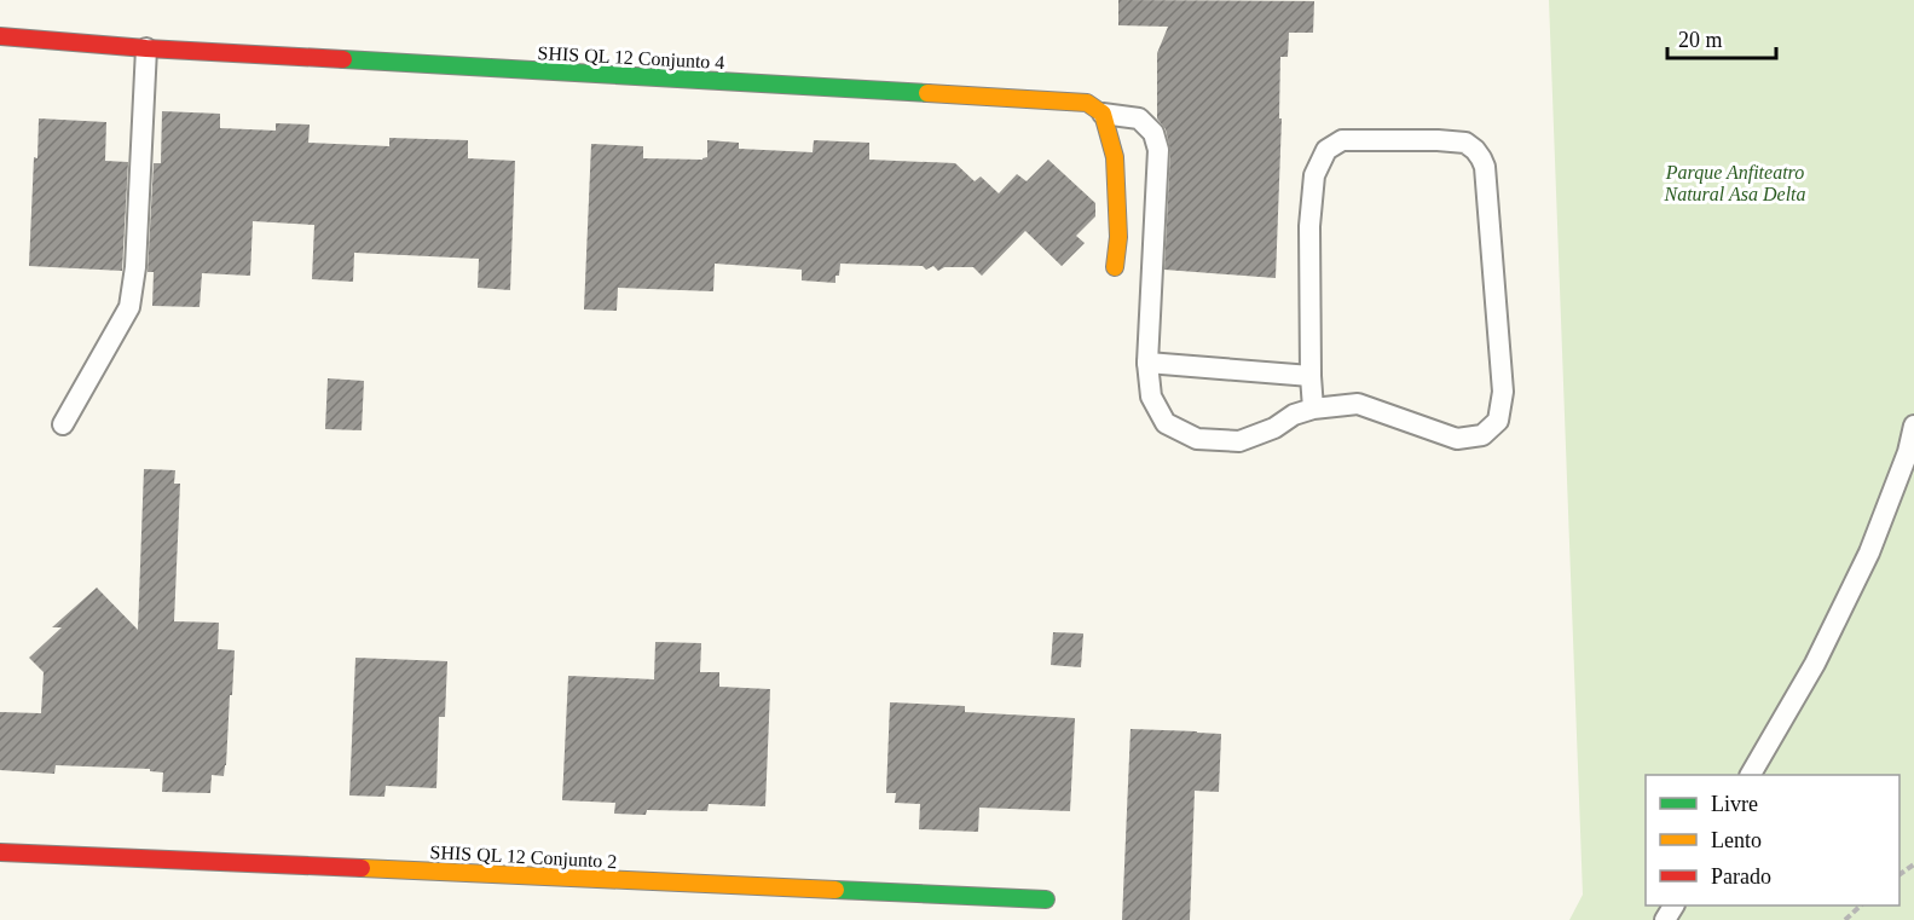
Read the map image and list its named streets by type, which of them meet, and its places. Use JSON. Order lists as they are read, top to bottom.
{
  "streets": {
    "street": ["SHIS QL 12 Conjunto 4", "SHIS QL 12 Conjunto 2"]
  },
  "parks": ["Parque Anfiteatro Natural Asa Delta"],
  "legend": ["Livre", "Lento", "Parado"],
  "scale_bar": "20 m"
}
